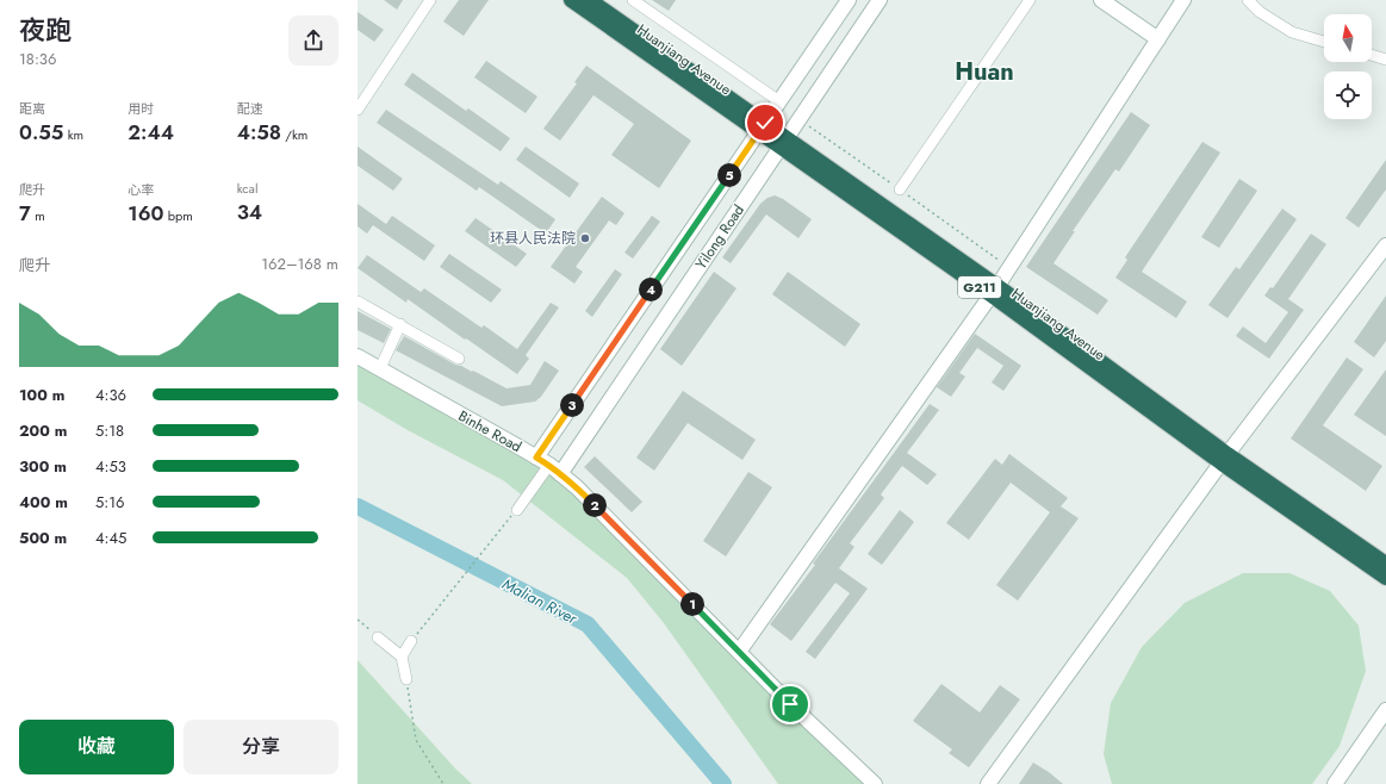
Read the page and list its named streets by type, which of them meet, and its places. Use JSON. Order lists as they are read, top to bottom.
{
  "streets": {
    "highway": ["Huanjiang Avenue", "G211"],
    "main road": ["Yilong Road", "Binhe Road"]
  },
  "crossings": [
    ["Huanjiang Avenue", "Yilong Road"],
    ["Yilong Road", "Binhe Road"]
  ],
  "districts": ["Huan"],
  "water": ["Malian River"],
  "places": ["环县人民法院"],
  "north": "top",
  "page": {
    "heading": ["夜跑", "18:36"],
    "stats": [
      ["距离", "0.55 km"],
      ["用时", "2:44"],
      ["配速", "4:58 /km"],
      ["爬升", "7 m"],
      ["心率", "160 bpm"],
      ["kcal", "34"]
    ],
    "pins": [
      "5",
      "4",
      "3",
      "2",
      "1"
    ],
    "chart": ["爬升", "162–168 m"],
    "list": [
      {
        "name": "100 m",
        "note": "4:36"
      },
      {
        "name": "200 m",
        "note": "5:18"
      },
      {
        "name": "300 m",
        "note": "4:53"
      },
      {
        "name": "400 m",
        "note": "5:16"
      },
      {
        "name": "500 m",
        "note": "4:45"
      }
    ],
    "buttons": ["收藏", "分享"]
  }
}
